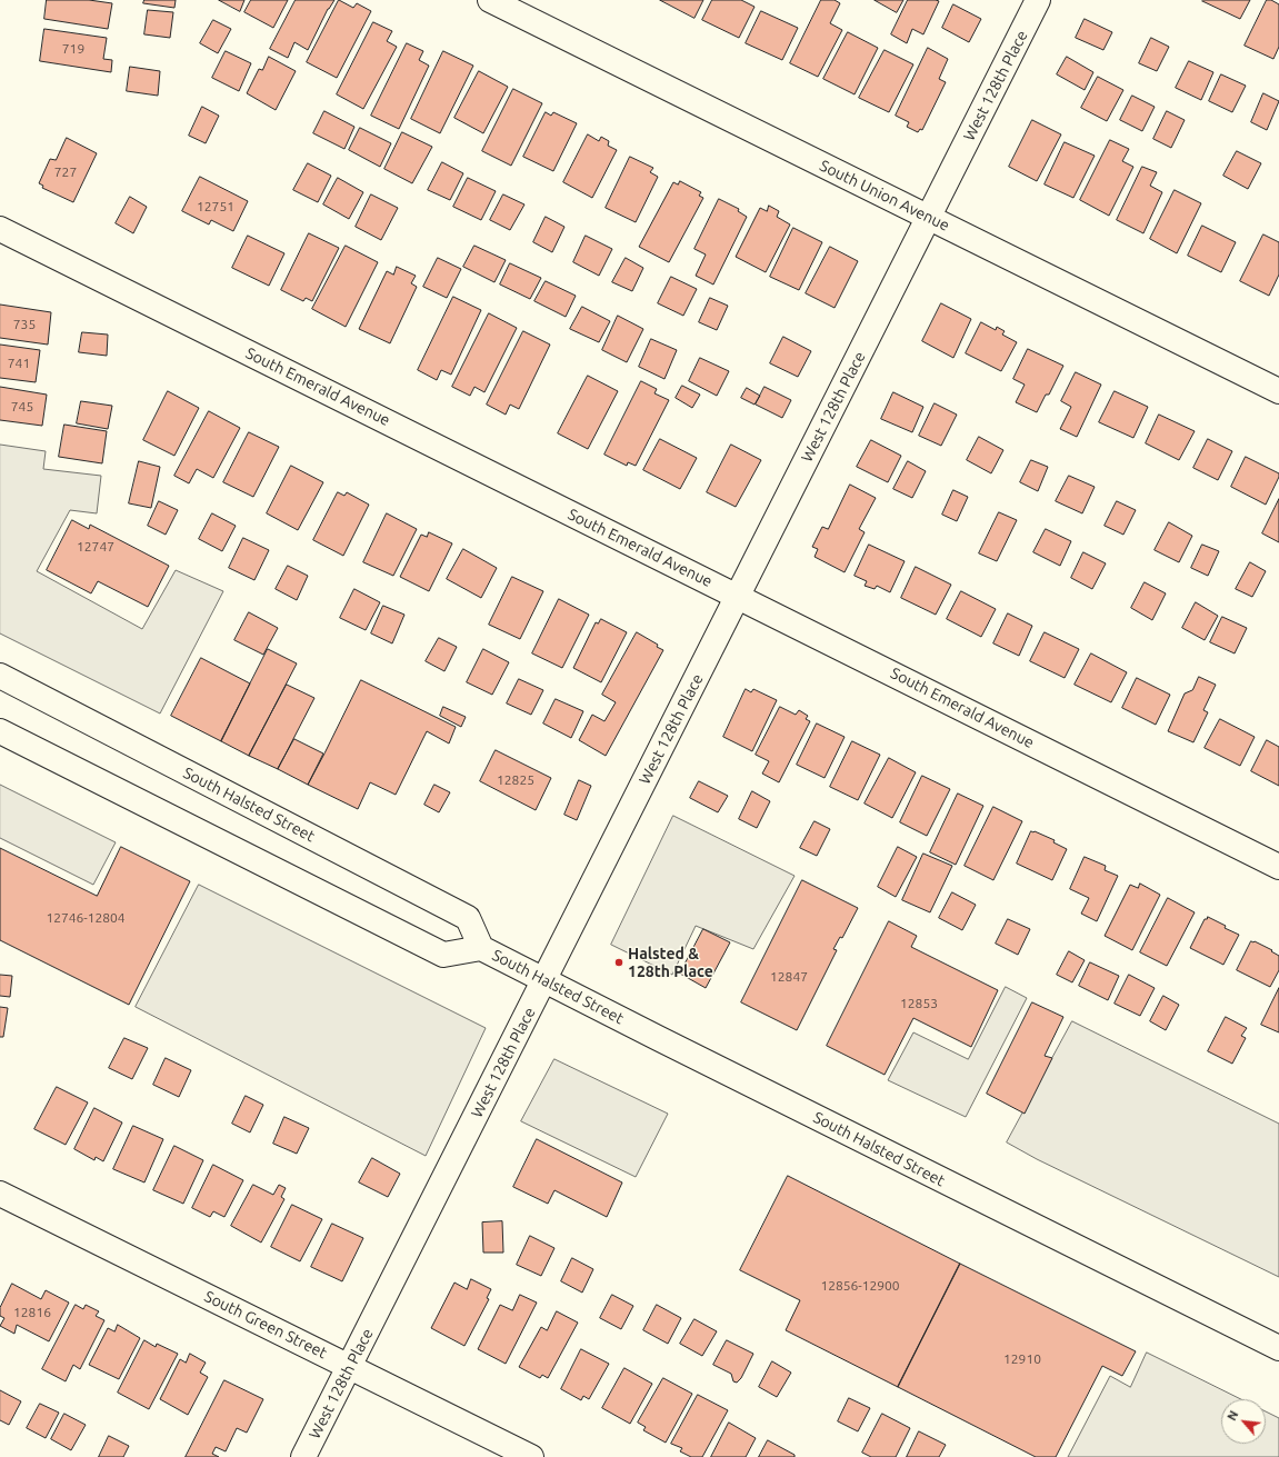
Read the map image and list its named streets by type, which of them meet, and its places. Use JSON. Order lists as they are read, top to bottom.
{
  "streets": {
    "street": [
      "West 128th Place",
      "South Union Avenue",
      "South Emerald Avenue",
      "South Halsted Street",
      "South Green Street"
    ]
  },
  "crossings": [
    ["West 128th Place", "South Union Avenue"],
    ["West 128th Place", "South Emerald Avenue"],
    ["West 128th Place", "South Halsted Street"],
    ["West 128th Place", "South Green Street"]
  ],
  "places": ["Halsted & 128th Place"],
  "house_numbers": [
    "719",
    "727",
    "12751",
    "735",
    "741",
    "745",
    "12747",
    "12825",
    "12746-12804",
    "12847",
    "12853",
    "12856-12900",
    "12816",
    "12910"
  ],
  "north": "top left"
}
